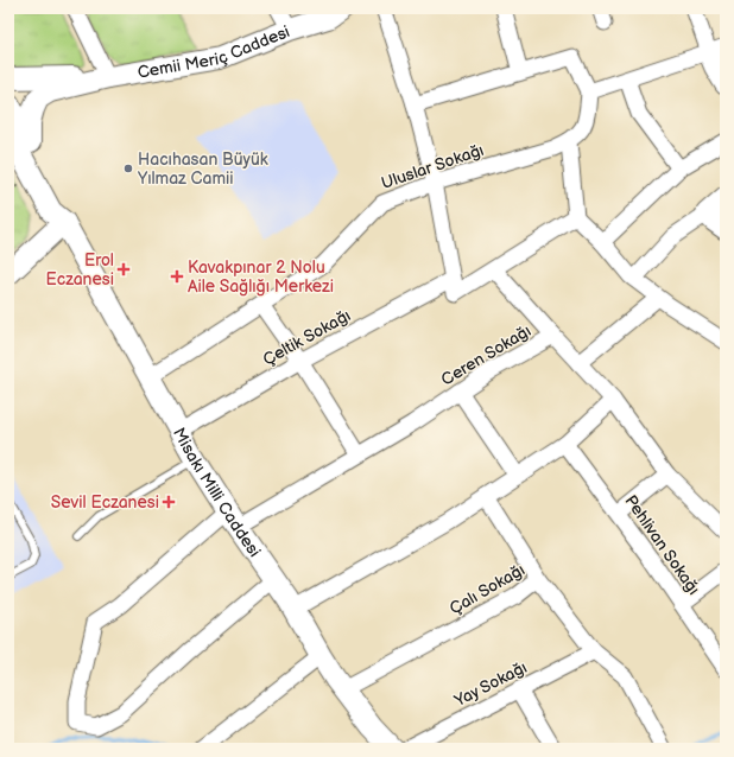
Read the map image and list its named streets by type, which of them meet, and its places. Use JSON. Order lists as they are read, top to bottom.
{
  "streets": {
    "street": [
      "Cemii Meriç Caddesi",
      "Uluslar Sokağı",
      "Çeltik Sokağı",
      "Ceren Sokağı",
      "Misakı Milli Caddesi",
      "Pehlivan Sokağı",
      "Çalı Sokağı",
      "Yay Sokağı"
    ]
  },
  "crossings": [
    ["Uluslar Sokağı", "Misakı Milli Caddesi"],
    ["Çeltik Sokağı", "Misakı Milli Caddesi"],
    ["Ceren Sokağı", "Misakı Milli Caddesi"],
    ["Misakı Milli Caddesi", "Çalı Sokağı"],
    ["Çalı Sokağı", "Yay Sokağı"]
  ],
  "places": {
    "other": ["Hacıhasan Büyük Yılmaz Camii"],
    "health": ["Erol Eczanesi", "Kavakpınar 2 Nolu Aile Sağlığı Merkezi", "Sevil Eczanesi"]
  }
}
